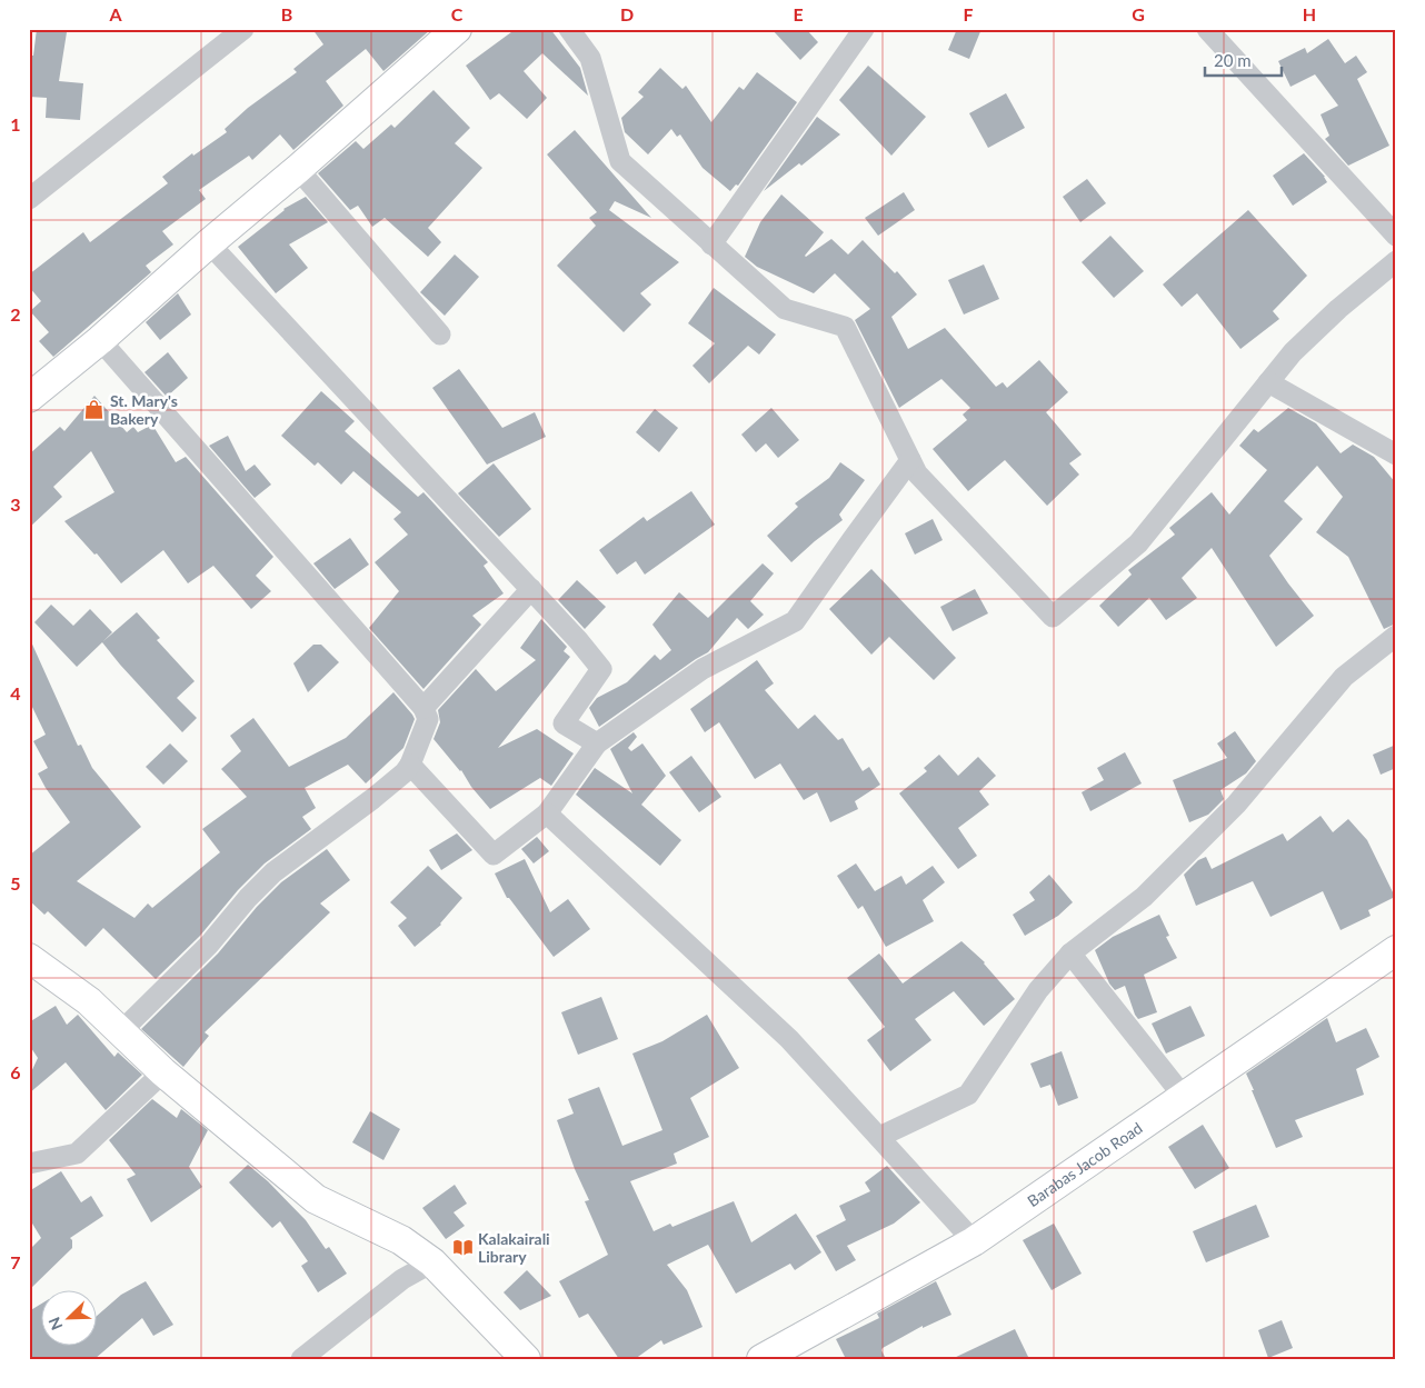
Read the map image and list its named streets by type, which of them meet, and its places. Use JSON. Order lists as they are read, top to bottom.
{
  "streets": {
    "street": ["Barabas Jacob Road"]
  },
  "places": {
    "shop": ["St. Mary's Bakery"],
    "library": ["Kalakairali Library"]
  },
  "scale_bar": "20 m",
  "north": "bottom left",
  "grid": {
    "columns": [
      "A",
      "B",
      "C",
      "D",
      "E",
      "F",
      "G",
      "H"
    ],
    "rows": [
      "1",
      "2",
      "3",
      "4",
      "5",
      "6",
      "7"
    ]
  }
}
